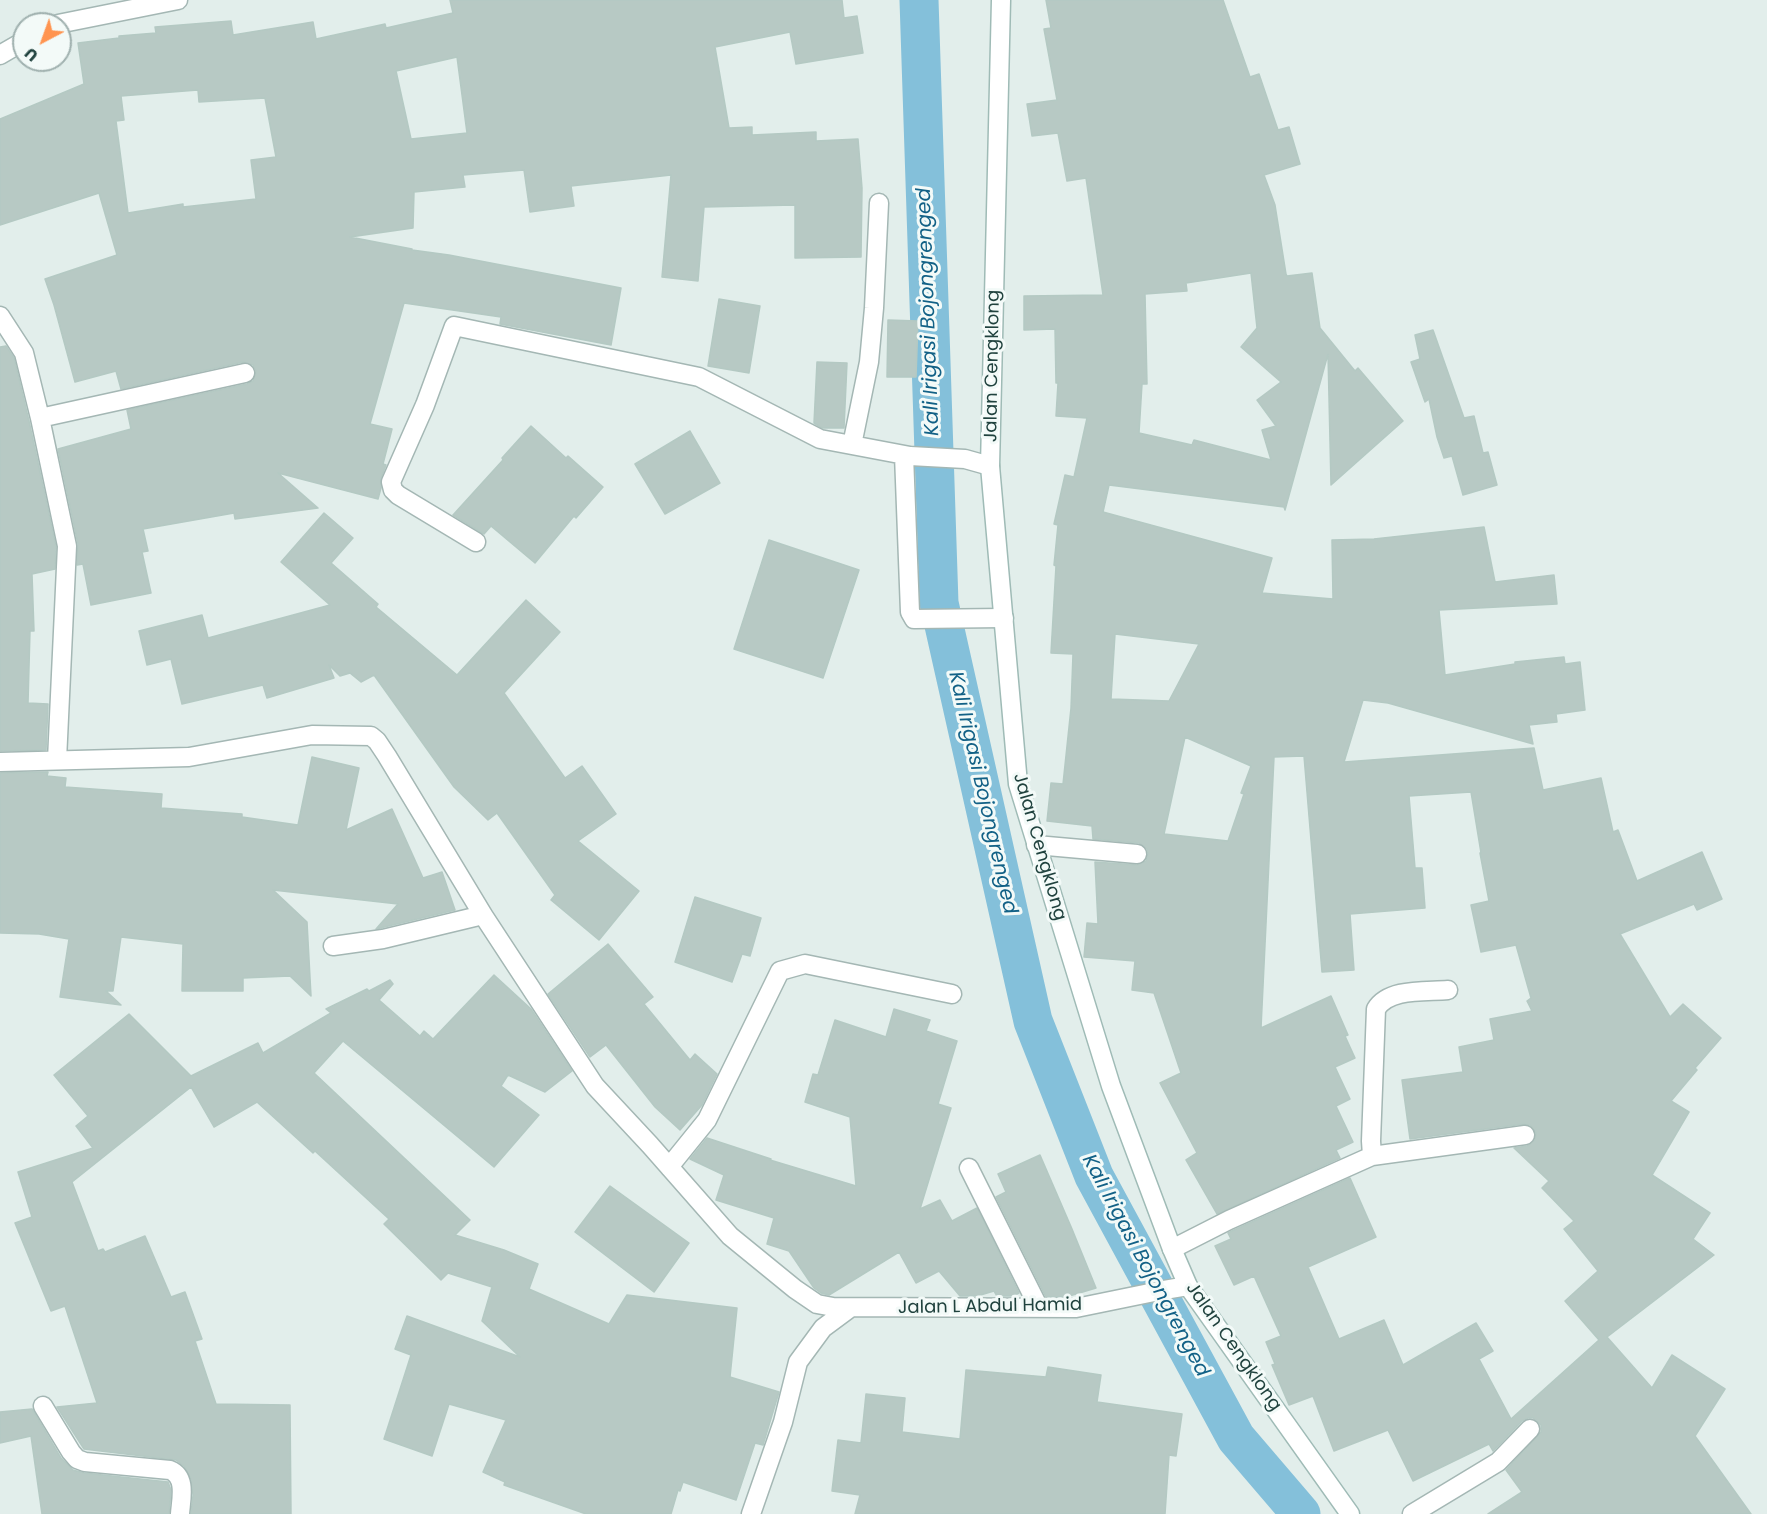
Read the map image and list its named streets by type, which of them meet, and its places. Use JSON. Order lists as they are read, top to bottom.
{
  "streets": {
    "street": ["Jalan Cengklong", "Jalan L Abdul Hamid"]
  },
  "crossings": [
    ["Jalan Cengklong", "Jalan L Abdul Hamid"]
  ],
  "water": ["Kali Irigasi Bojongrenged"],
  "north": "bottom left"
}
